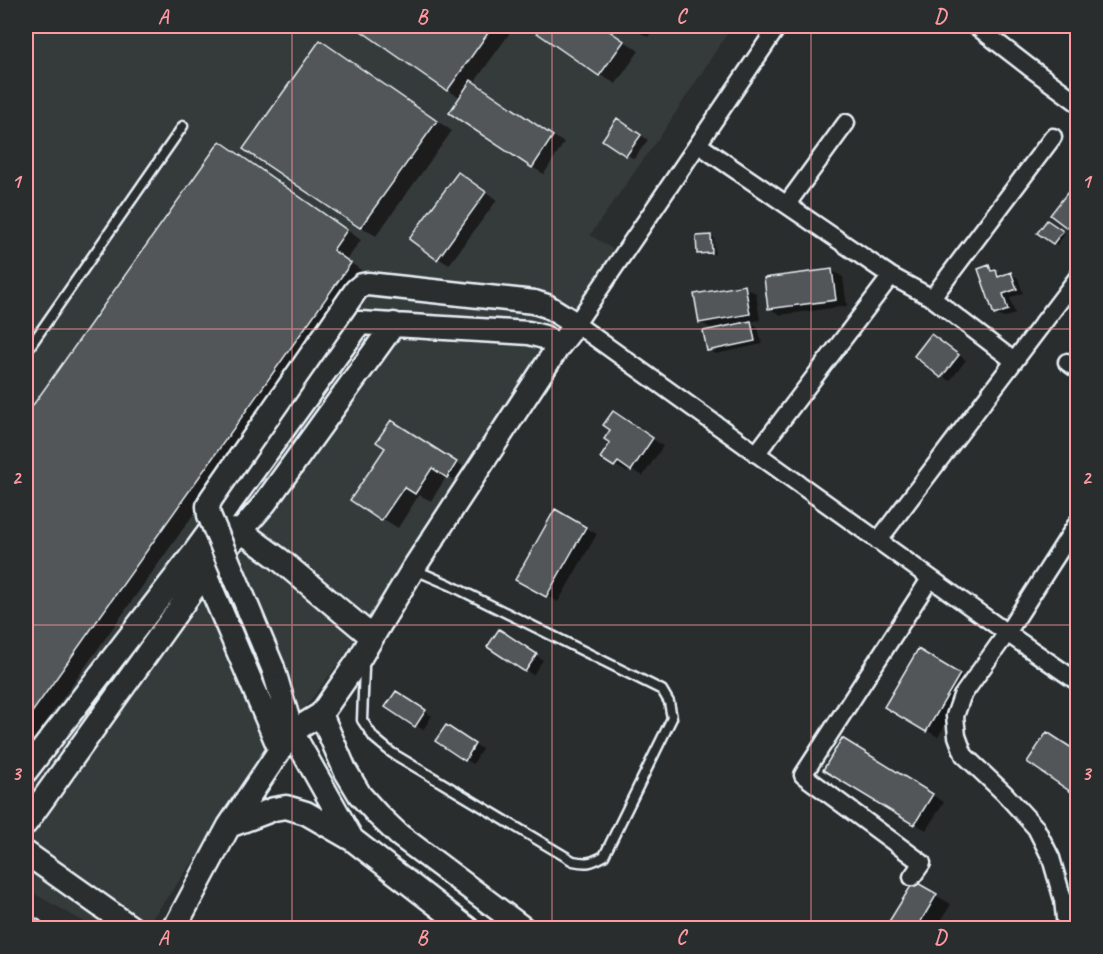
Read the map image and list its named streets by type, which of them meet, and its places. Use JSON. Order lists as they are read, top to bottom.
{
  "grid": {
    "columns": [
      "A",
      "B",
      "C",
      "D"
    ],
    "rows": ["1", "2", "3"]
  }
}
